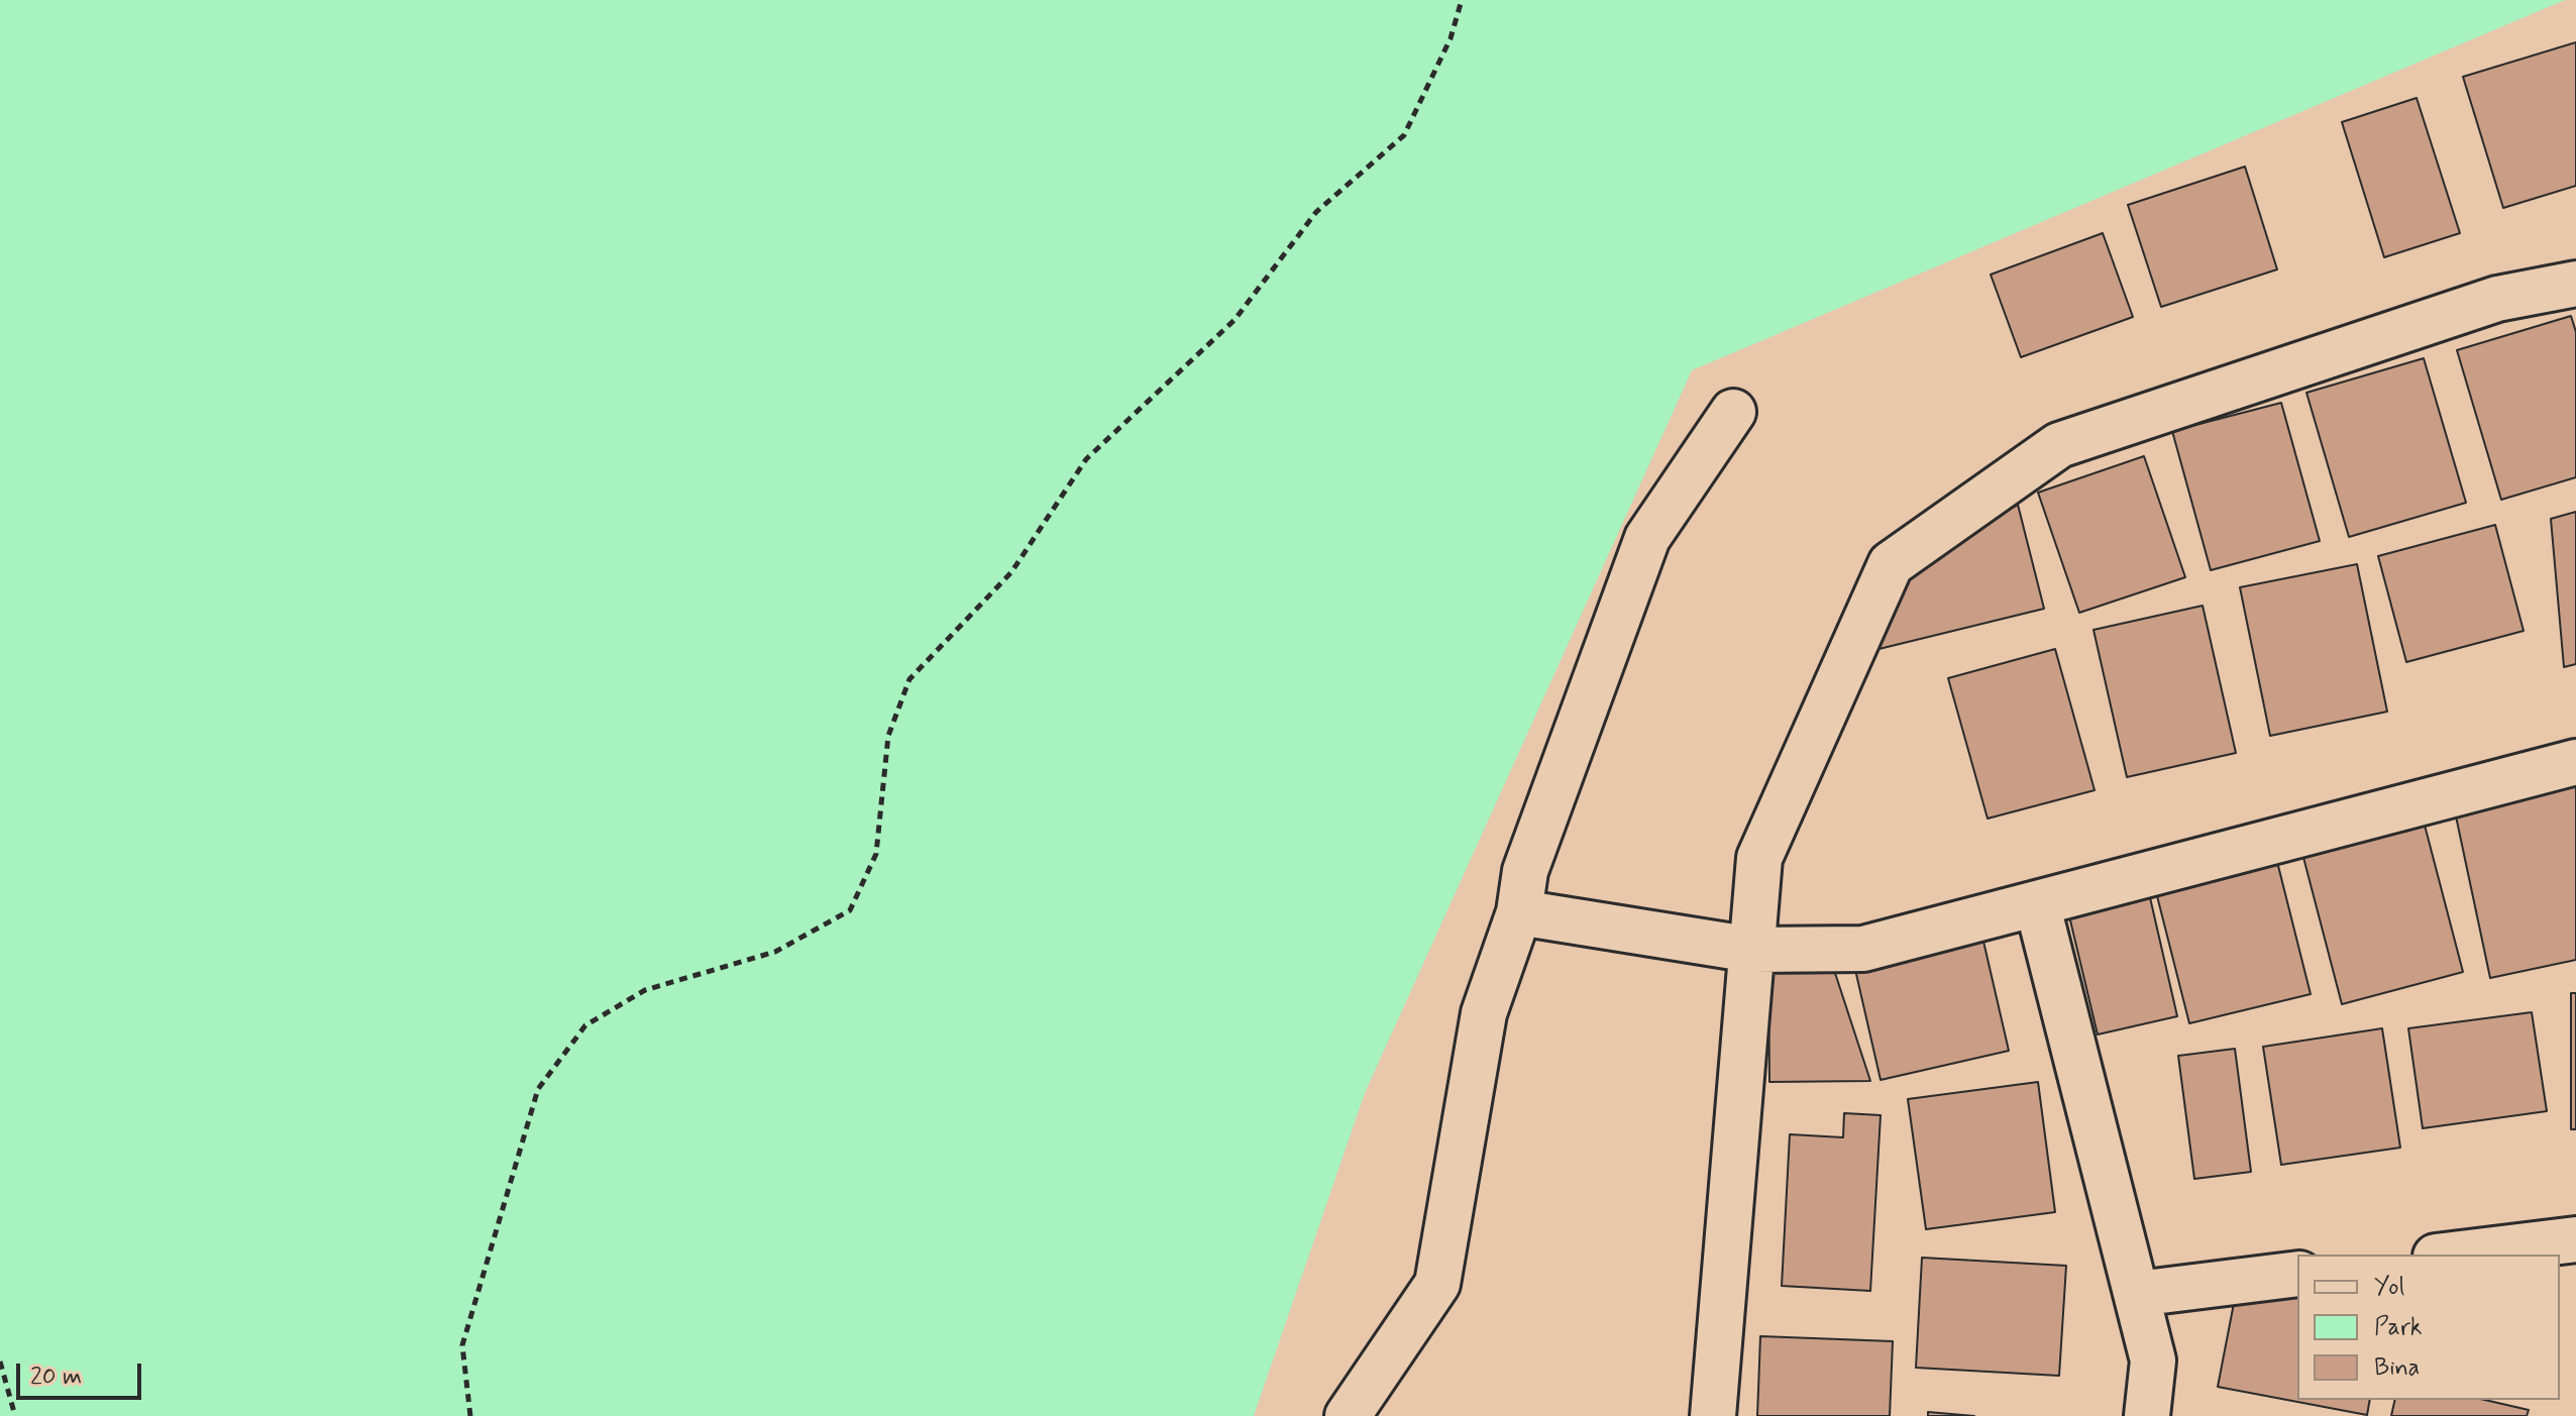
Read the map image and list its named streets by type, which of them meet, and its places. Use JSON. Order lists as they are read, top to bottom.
{
  "legend": ["Yol", "Park", "Bina"],
  "scale_bar": "20 m"
}
